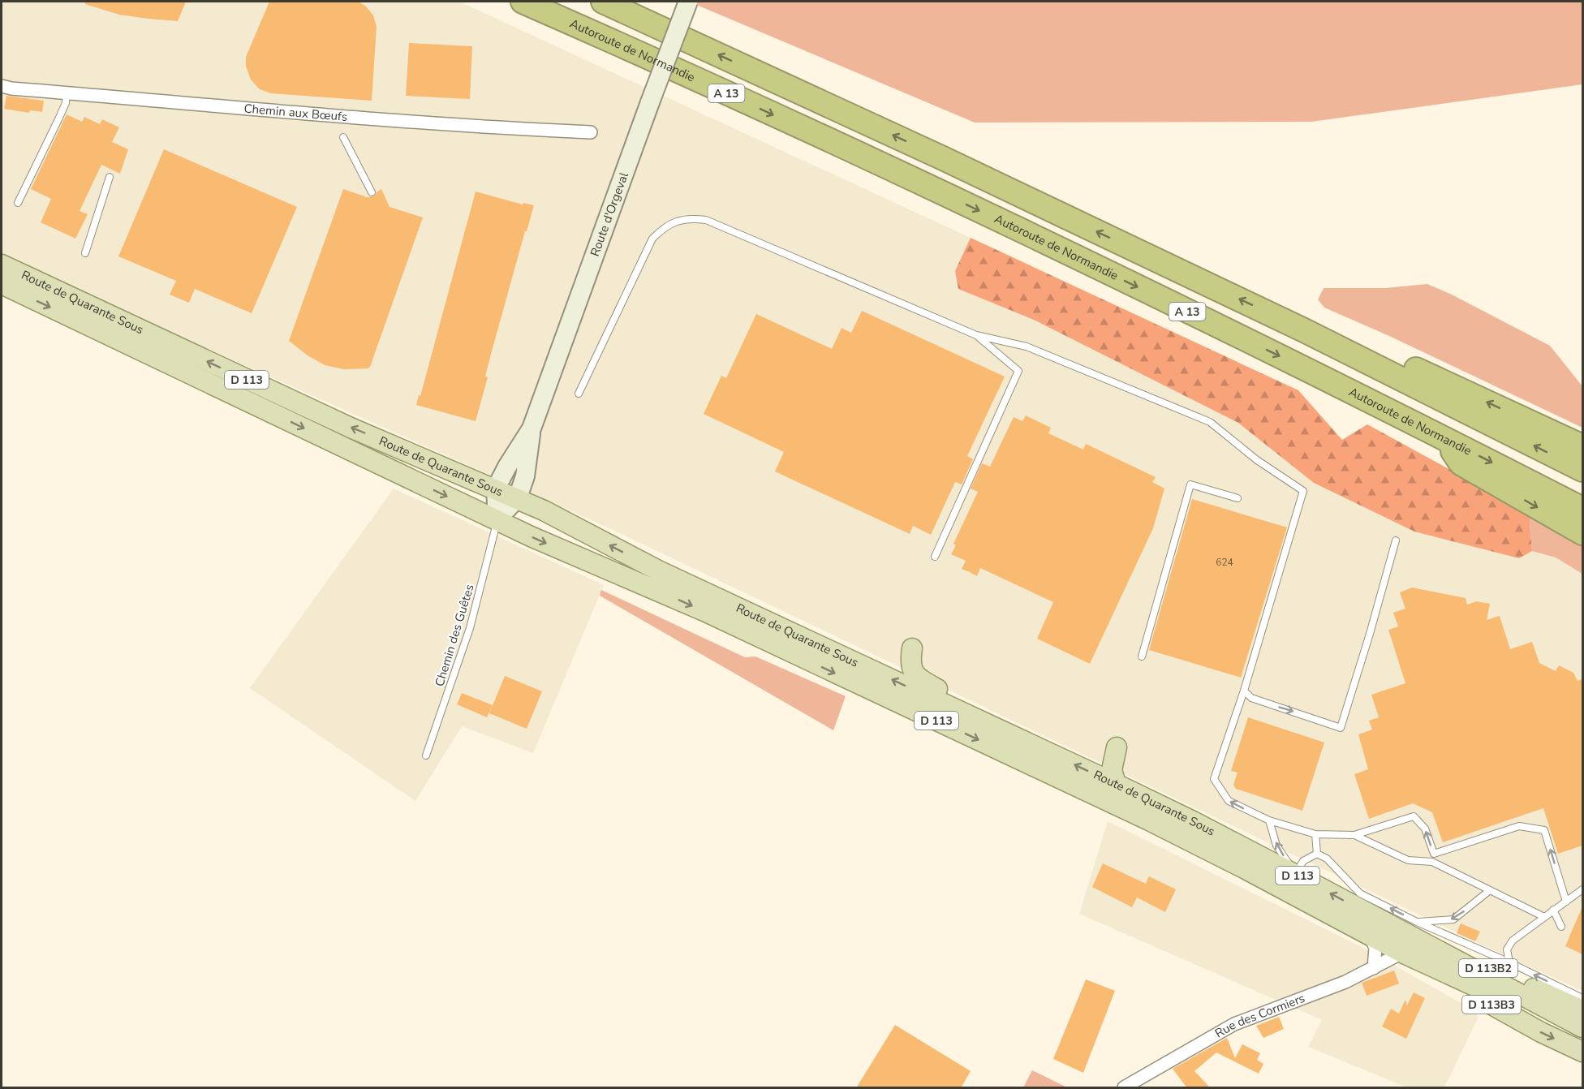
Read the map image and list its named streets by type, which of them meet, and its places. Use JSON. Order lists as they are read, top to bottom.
{
  "streets": {
    "highway": ["Autoroute de Normandie", "A 13"],
    "main road": [
      "Route de Quarante Sous",
      "D 113",
      "D 113B2",
      "D 113B3"
    ],
    "street": ["Chemin aux Bœufs", "Route d'Orgeval", "Rue des Cormiers"],
    "lane": ["Chemin des Guêtes"]
  },
  "crossings": [
    ["Route d'Orgeval", "Route de Quarante Sous"],
    ["Route de Quarante Sous", "Chemin des Guêtes"],
    ["Route de Quarante Sous", "D 113B2"],
    ["Route de Quarante Sous", "D 113B3"],
    ["Route de Quarante Sous", "Rue des Cormiers"],
    ["D 113B3", "Rue des Cormiers"]
  ],
  "house_numbers": ["624"]
}
